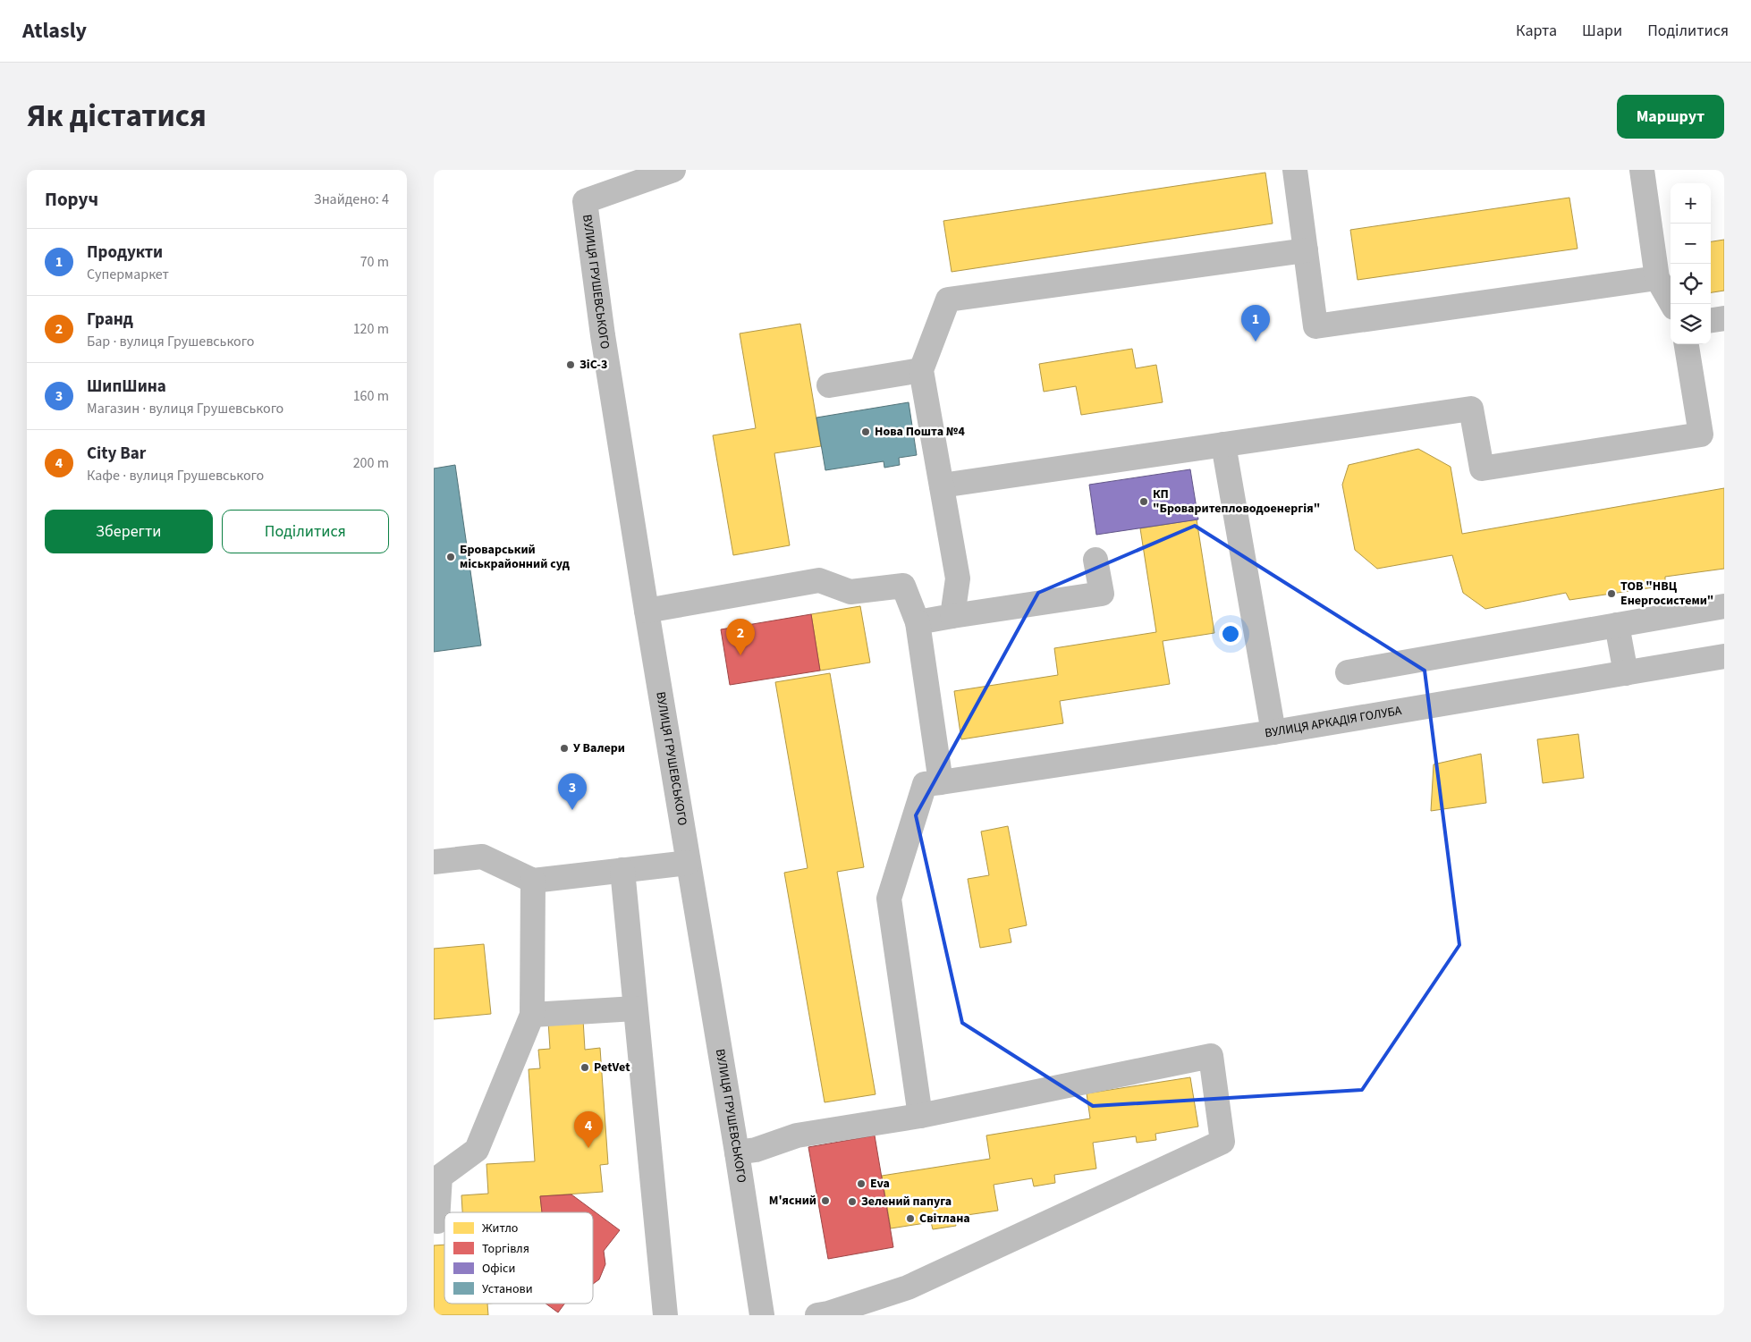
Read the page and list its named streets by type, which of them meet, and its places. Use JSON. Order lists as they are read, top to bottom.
{
  "streets": {
    "street": ["ВУЛИЦЯ ГРУШЕВСЬКОГО", "ВУЛИЦЯ АРКАДІЯ ГОЛУБА"]
  },
  "places": [
    "ЗіС-3",
    "Нова Пошта №4",
    "КП \"Броваритепловодоенергія\"",
    "Броварський міськрайонний суд",
    "ТОВ \"НВЦ Енергосистеми\"",
    "У Валери",
    "PetVet",
    "Eva",
    "М'ясний",
    "Зелений папуга",
    "Світлана"
  ],
  "legend": [
    "Житло",
    "Торгівля",
    "Офіси",
    "Установи"
  ],
  "page": {
    "header": "Atlasly",
    "nav": ["Карта", "Шари", "Поділитися"],
    "title": "Як дістатися",
    "buttons": [
      "Маршрут",
      ["Зберегти", "Поділитися"]
    ],
    "heading": ["Поруч", "Знайдено: 4"],
    "map_buttons": ["+", "−"],
    "list": [
      {
        "mark": "1",
        "name": "Продукти",
        "note": "Супермаркет",
        "value": "70 m"
      },
      {
        "mark": "2",
        "name": "Гранд",
        "note": "Бар · вулиця Грушевського",
        "value": "120 m"
      },
      {
        "mark": "3",
        "name": "ШипШина",
        "note": "Магазин · вулиця Грушевського",
        "value": "160 m"
      },
      {
        "mark": "4",
        "name": "City Bar",
        "note": "Кафе · вулиця Грушевського",
        "value": "200 m"
      }
    ],
    "pins": [
      "1",
      "2",
      "3",
      "4"
    ]
  }
}
